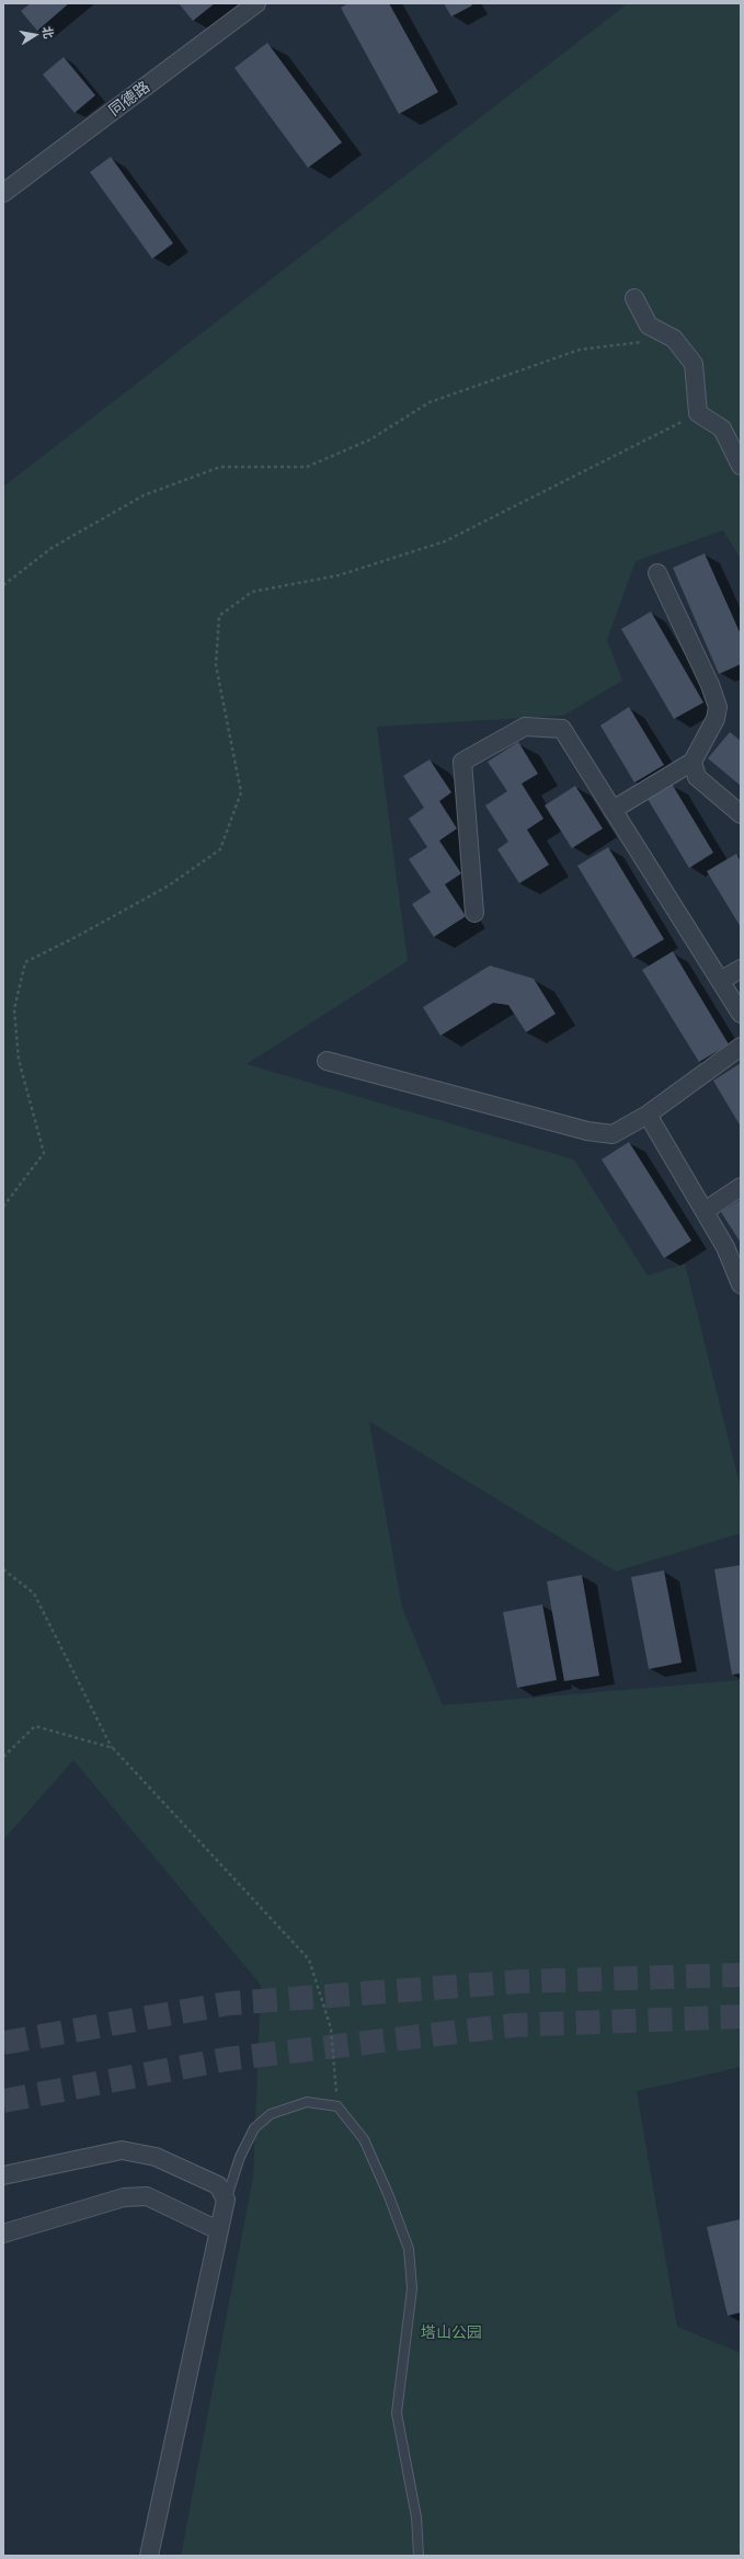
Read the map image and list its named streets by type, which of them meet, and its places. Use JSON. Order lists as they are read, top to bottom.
{
  "streets": {
    "street": ["同德路"]
  },
  "parks": ["塔山公园"],
  "north": "right"
}
